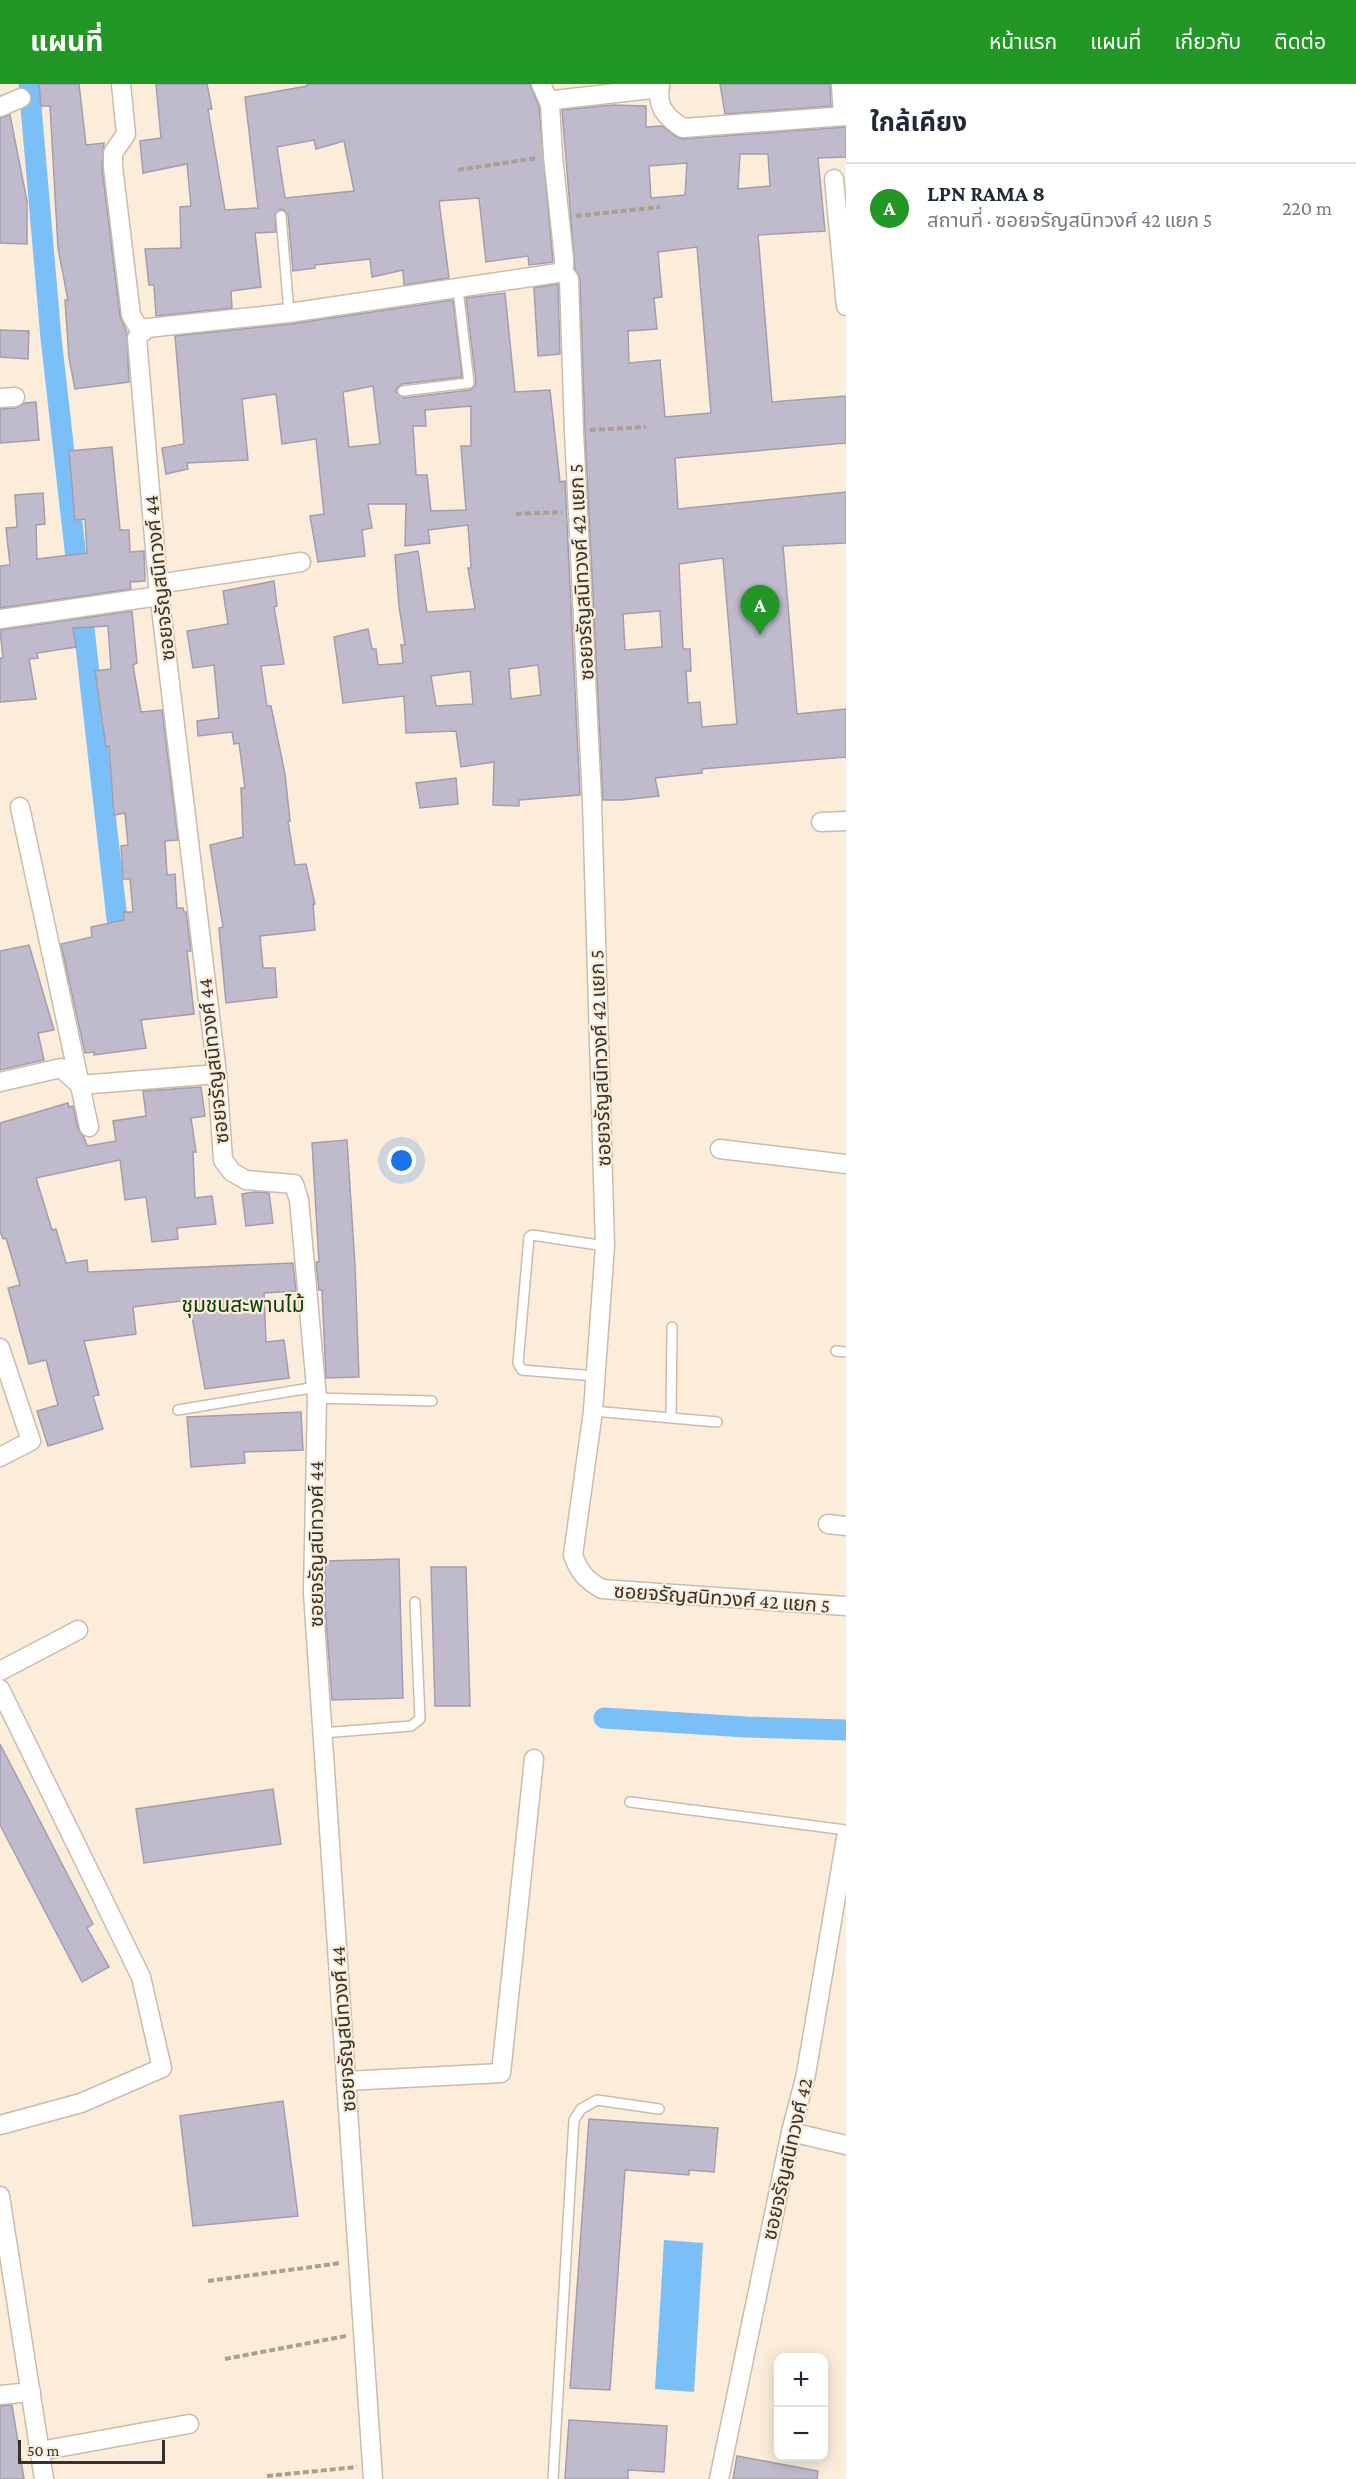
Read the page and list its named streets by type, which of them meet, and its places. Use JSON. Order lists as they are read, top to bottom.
{
  "streets": {
    "street": ["ซอยจรัญสนิทวงศ์ 42 แยก 5", "ซอยจรัญสนิทวงศ์ 44", "ซอยจรัญสนิทวงศ์ 42"]
  },
  "districts": ["ชุมชนสะพานไม้"],
  "scale_bar": "50 m",
  "page": {
    "header": "แผนที่",
    "nav": [
      "หน้าแรก",
      "แผนที่",
      "เกี่ยวกับ",
      "ติดต่อ"
    ],
    "heading": "ใกล้เคียง",
    "list": [
      {
        "mark": "A",
        "name": "LPN RAMA 8",
        "note": "สถานที่ · ซอยจรัญสนิทวงศ์ 42 แยก 5",
        "value": "220 m"
      }
    ],
    "pins": "A",
    "map_buttons": ["+", "−"],
    "scale": "50 m"
  }
}
